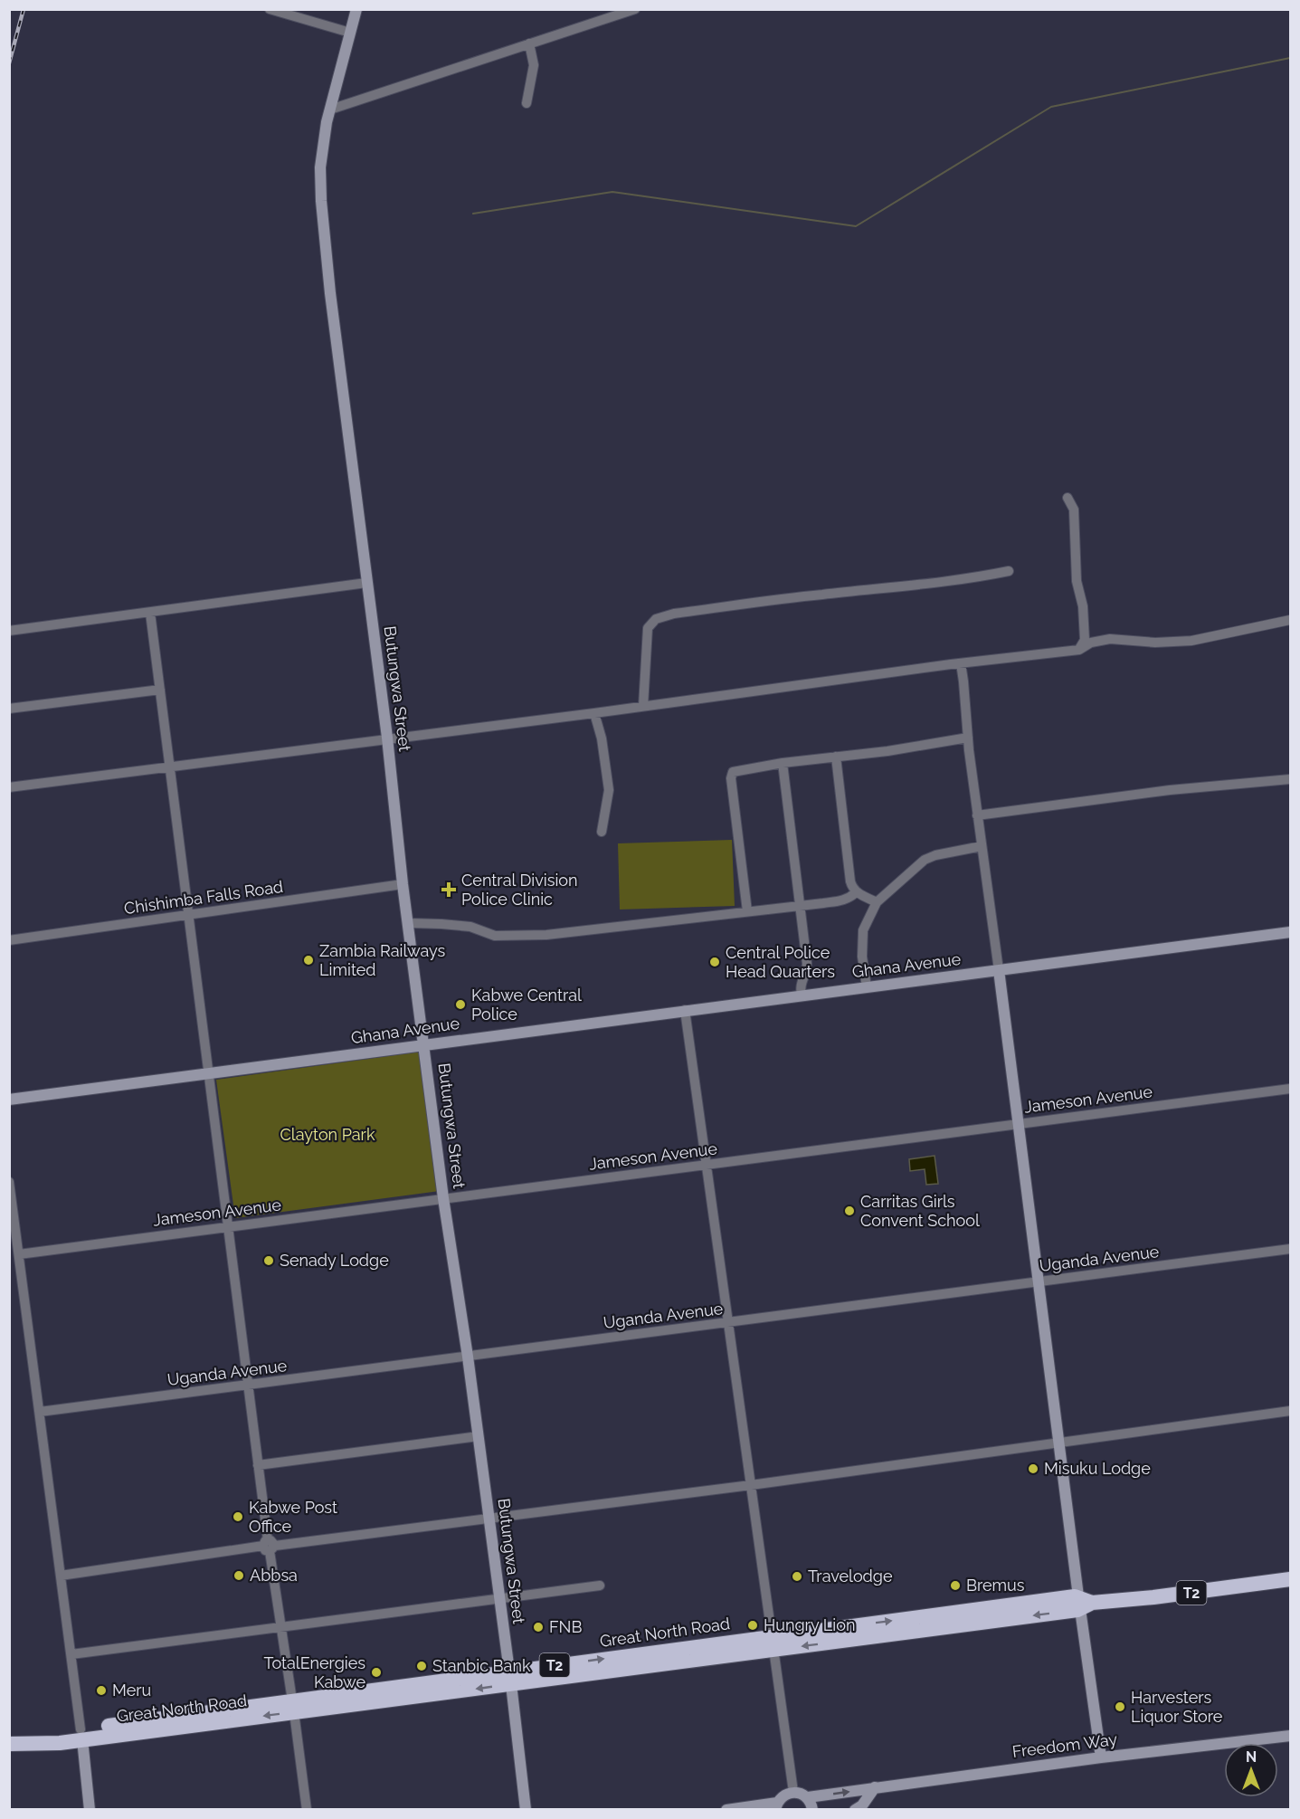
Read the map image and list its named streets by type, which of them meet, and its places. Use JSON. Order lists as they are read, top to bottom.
{
  "streets": {
    "highway": ["T2", "Great North Road"],
    "main road": ["Butungwa Street", "Ghana Avenue", "Freedom Way"],
    "street": ["Chishimba Falls Road", "Jameson Avenue", "Uganda Avenue"]
  },
  "crossings": [
    ["Butungwa Street", "Chishimba Falls Road"],
    ["Butungwa Street", "Ghana Avenue"],
    ["Butungwa Street", "Jameson Avenue"],
    ["Butungwa Street", "Uganda Avenue"],
    ["Butungwa Street", "Great North Road"]
  ],
  "parks": ["Clayton Park"],
  "places": {
    "health": ["Central Division Police Clinic"],
    "other": [
      "Zambia Railways Limited",
      "Central Police Head Quarters",
      "Kabwe Central Police",
      "Carritas Girls Convent School",
      "Senady Lodge",
      "Misuku Lodge",
      "Kabwe Post Office",
      "Abbsa",
      "Travelodge",
      "Bremus",
      "Hungry Lion",
      "FNB",
      "Stanbic Bank",
      "TotalEnergies Kabwe",
      "Meru",
      "Harvesters Liquor Store"
    ]
  },
  "north": "top"
}
